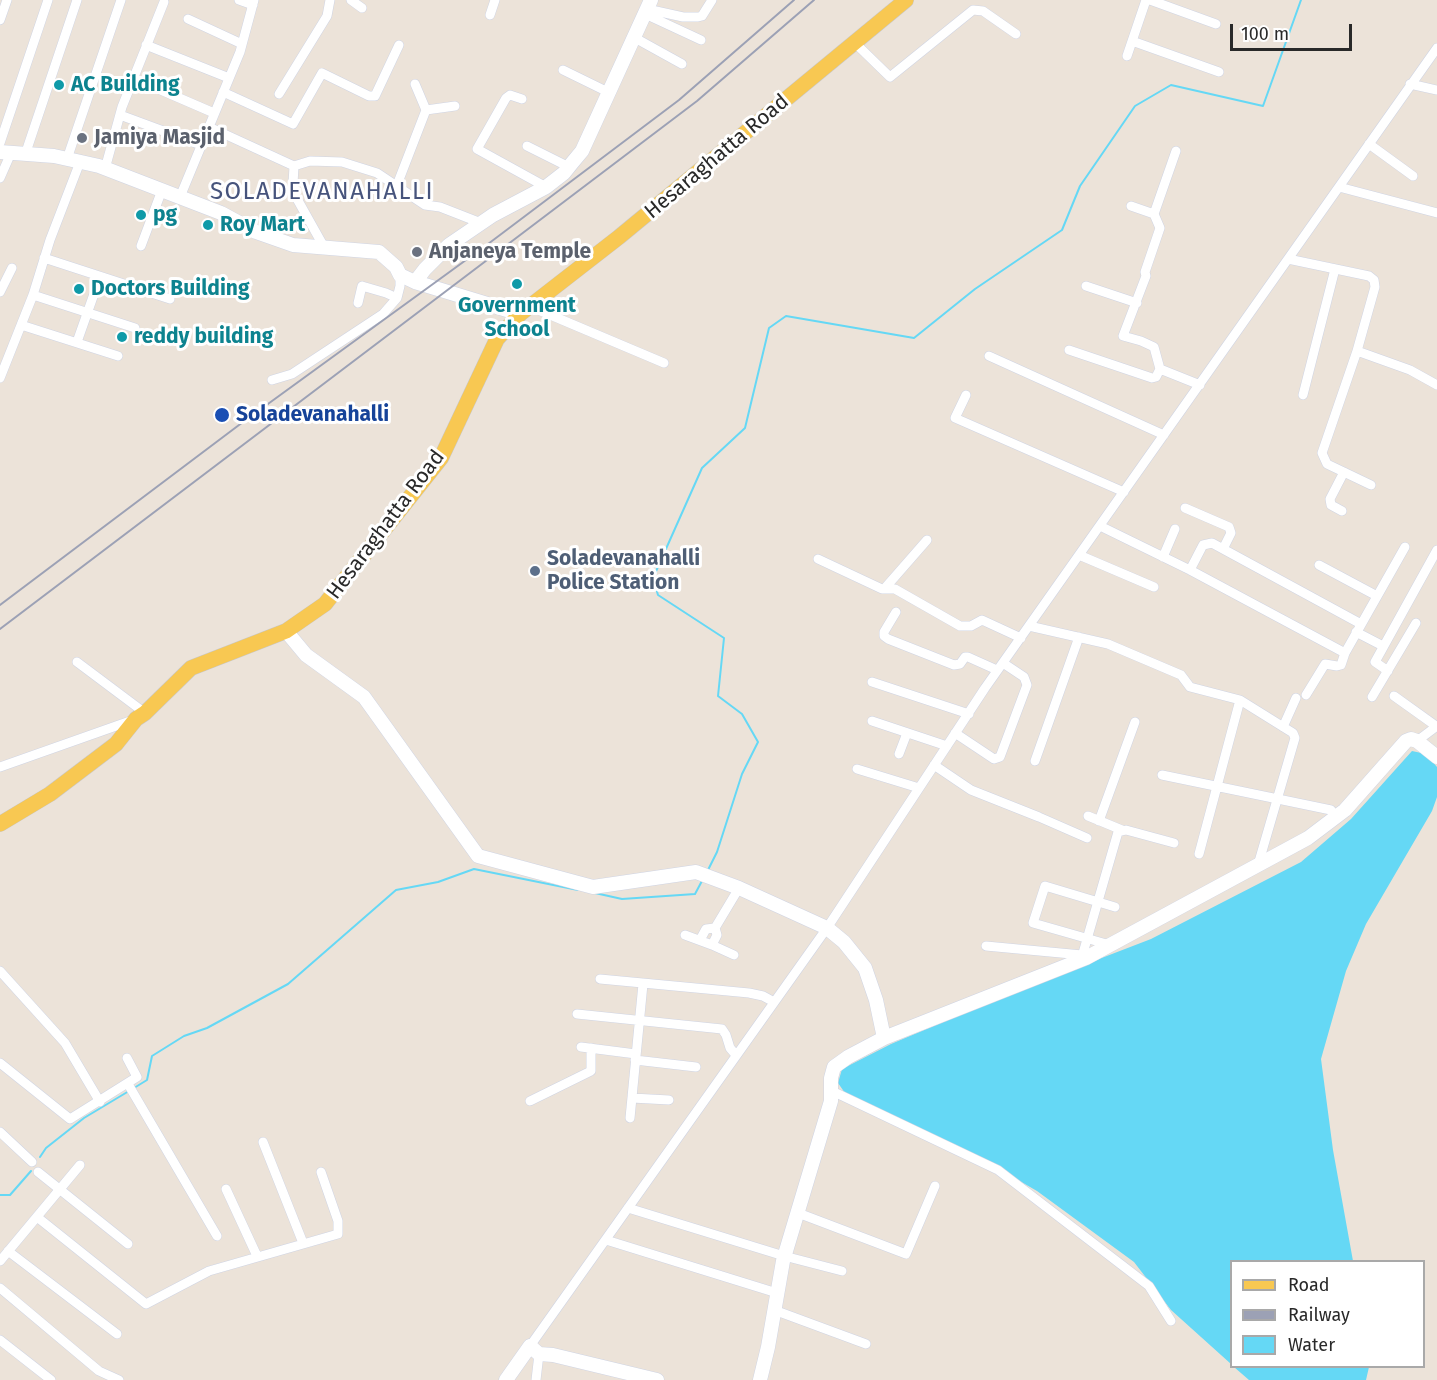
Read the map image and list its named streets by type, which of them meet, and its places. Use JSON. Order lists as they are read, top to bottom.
{
  "streets": {
    "main road": ["Hesaraghatta Road"]
  },
  "districts": ["SOLADEVANAHALLI"],
  "places": [
    "AC Building",
    "Jamiya Masjid",
    "pg",
    "Roy Mart",
    "Anjaneya Temple",
    "Government School",
    "Doctors Building",
    "reddy building",
    "Soladevanahalli",
    "Soladevanahalli Police Station"
  ],
  "legend": ["Road", "Railway", "Water"],
  "scale_bar": "100 m"
}
